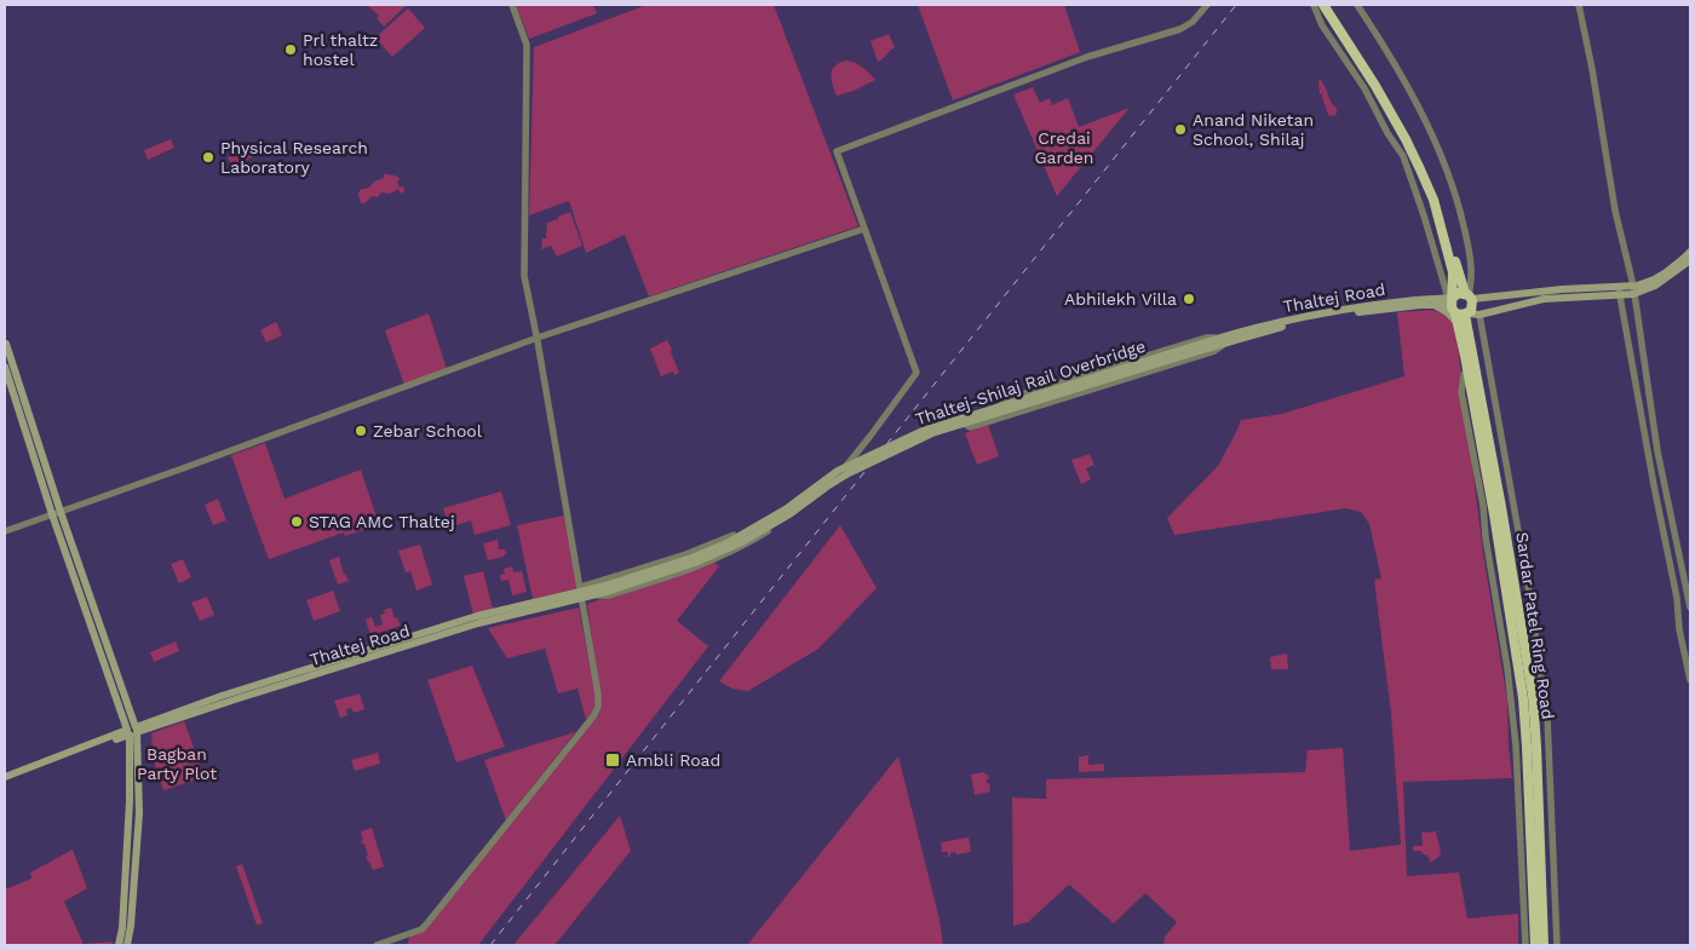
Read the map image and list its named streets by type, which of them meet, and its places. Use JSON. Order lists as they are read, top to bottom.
{
  "streets": {
    "highway": ["Sardar Patel Ring Road"],
    "main road": ["Thaltej Road", "Thaltej-Shilaj Rail Overbridge"]
  },
  "crossings": [
    ["Thaltej Road", "Thaltej-Shilaj Rail Overbridge"],
    ["Thaltej Road", "Sardar Patel Ring Road"]
  ],
  "parks": ["Credai Garden", "Bagban Party Plot"],
  "places": {
    "other": [
      "Prl thaltz hostel",
      "Anand Niketan School, Shilaj",
      "Physical Research Laboratory",
      "Abhilekh Villa",
      "Zebar School",
      "STAG AMC Thaltej"
    ],
    "transit": ["Ambli Road"]
  }
}
